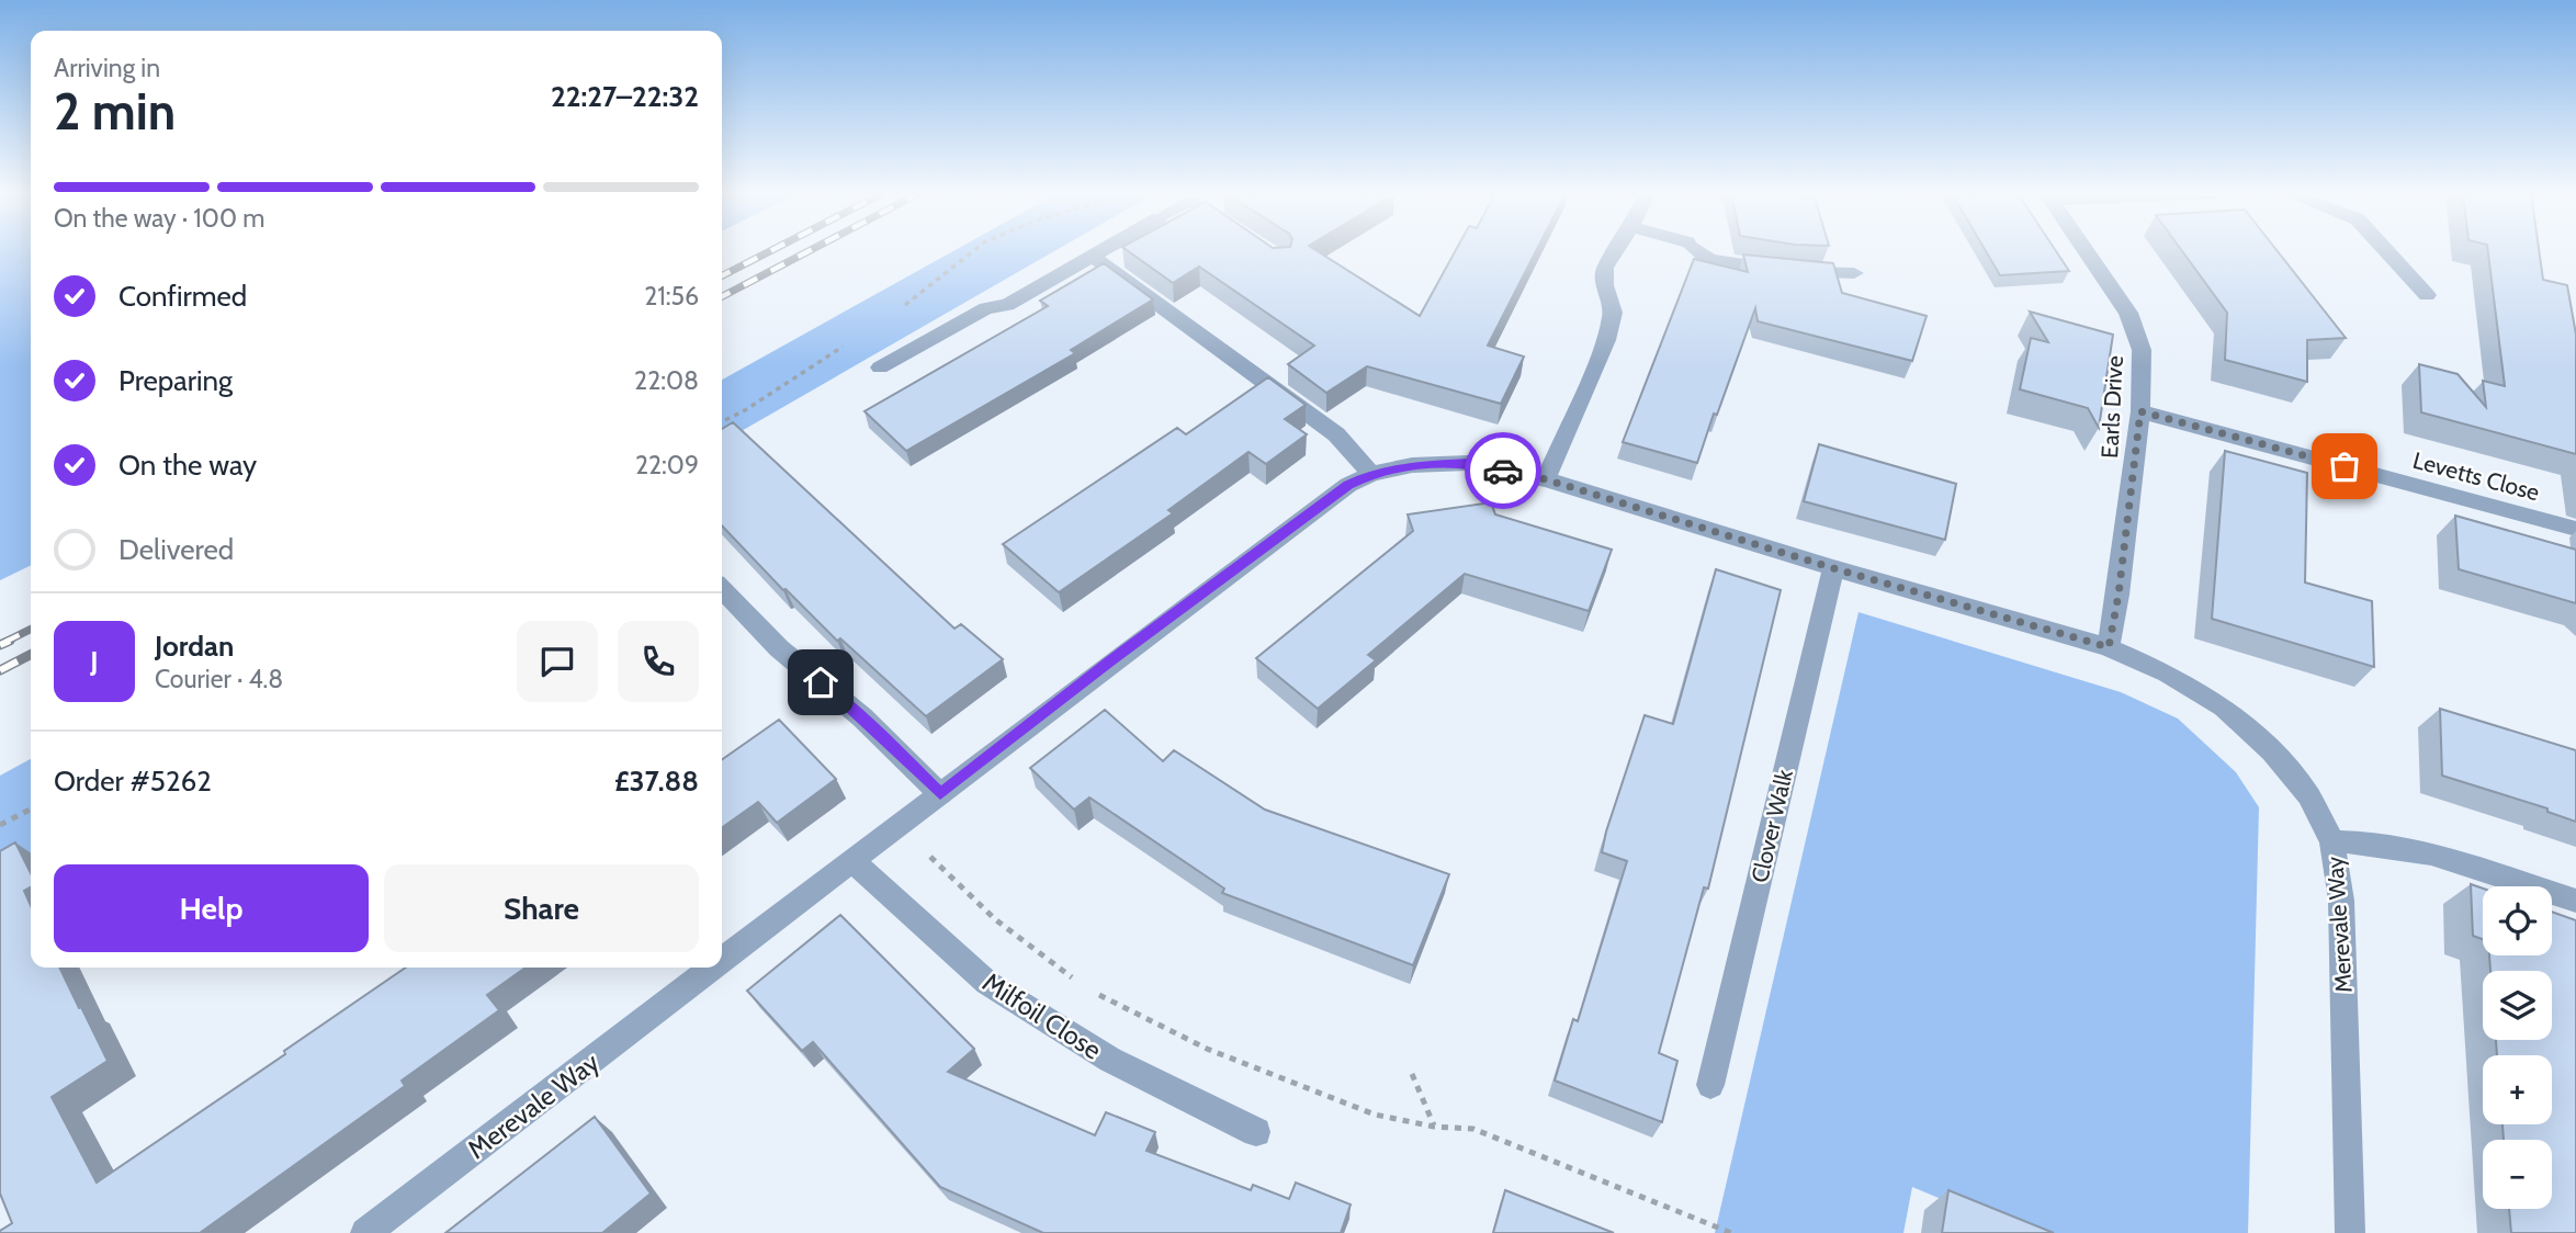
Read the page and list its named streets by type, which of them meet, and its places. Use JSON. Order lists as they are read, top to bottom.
{
  "streets": {
    "street": [
      "Earls Drive",
      "Levetts Close",
      "Clover Walk",
      "Merevale Way",
      "Milfoil Close"
    ]
  },
  "crossings": [
    ["Earls Drive", "Levetts Close"],
    ["Earls Drive", "Merevale Way"],
    ["Clover Walk", "Merevale Way"],
    ["Merevale Way", "Milfoil Close"]
  ],
  "page": {
    "heading": ["2 min", "Arriving in", "22:27–22:32"],
    "panel": [
      "Jordan",
      "Courier · 4.8",
      "Order #5262",
      "£37.88"
    ],
    "bar": "On the way · 100 m",
    "list": [
      ["Confirmed", "21:56"],
      ["Preparing", "22:08"],
      ["On the way", "22:09"],
      "Delivered"
    ],
    "round": "J",
    "buttons": ["Help", "Share"],
    "map_buttons": ["+", "−"]
  }
}
